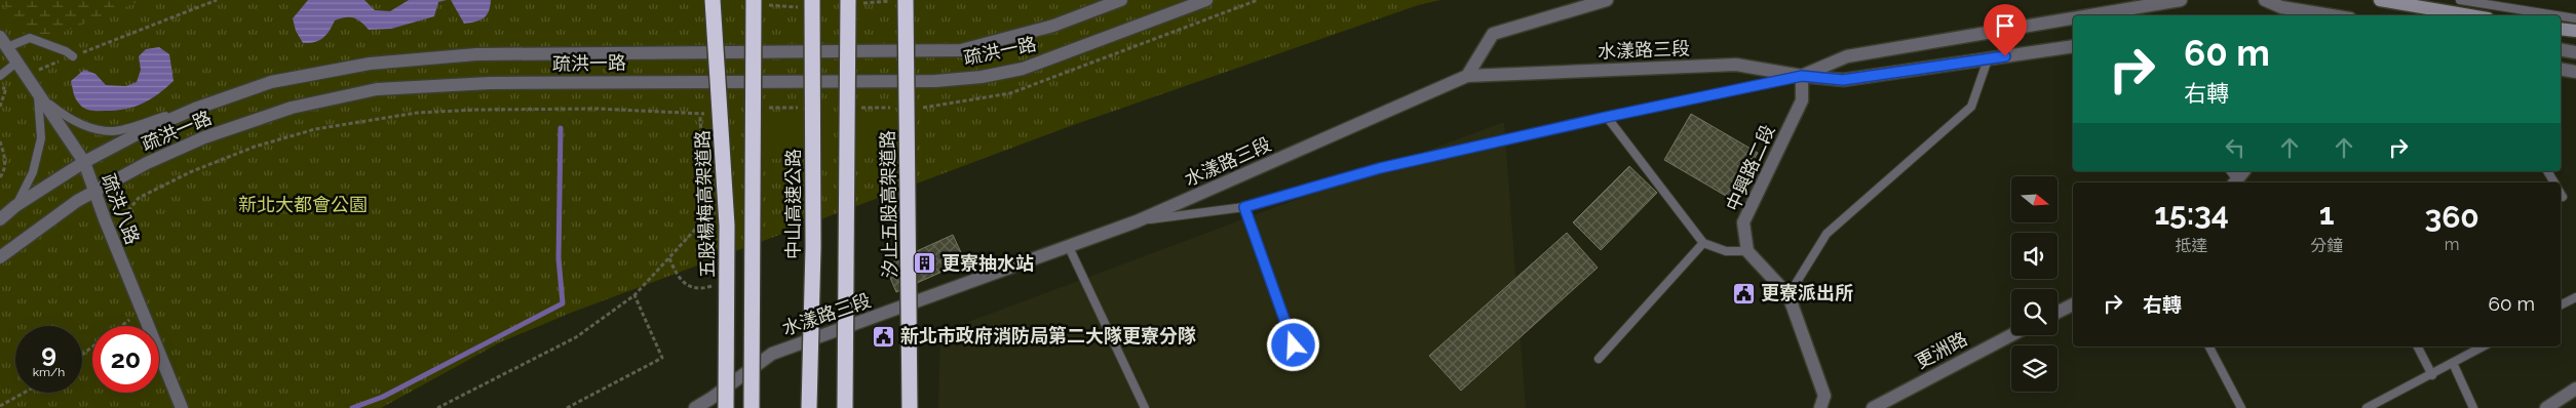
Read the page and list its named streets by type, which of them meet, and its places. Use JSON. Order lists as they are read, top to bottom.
{
  "streets": {
    "highway": ["五股楊梅高架道路", "中山高速公路", "汐止五股高架道路"],
    "street": [
      "水漾路三段",
      "疏洪一路",
      "中興路二段",
      "疏洪八路",
      "更洲路"
    ]
  },
  "crossings": [
    ["水漾路三段", "中興路二段"],
    ["疏洪一路", "疏洪八路"]
  ],
  "parks": ["新北大都會公園"],
  "places": {
    "building": ["更寮抽水站"],
    "public building": ["更寮派出所", "新北市政府消防局第二大隊更寮分隊"]
  },
  "north": "right",
  "page": {
    "turn": ["60 m", "右轉"],
    "eta": [
      "15:34",
      "抵達",
      "1",
      "分鐘",
      "360",
      "m"
    ],
    "list": [
      {
        "name": "右轉",
        "value": "60 m"
      }
    ],
    "speed": "9 km/h",
    "limit": "20"
  }
}
